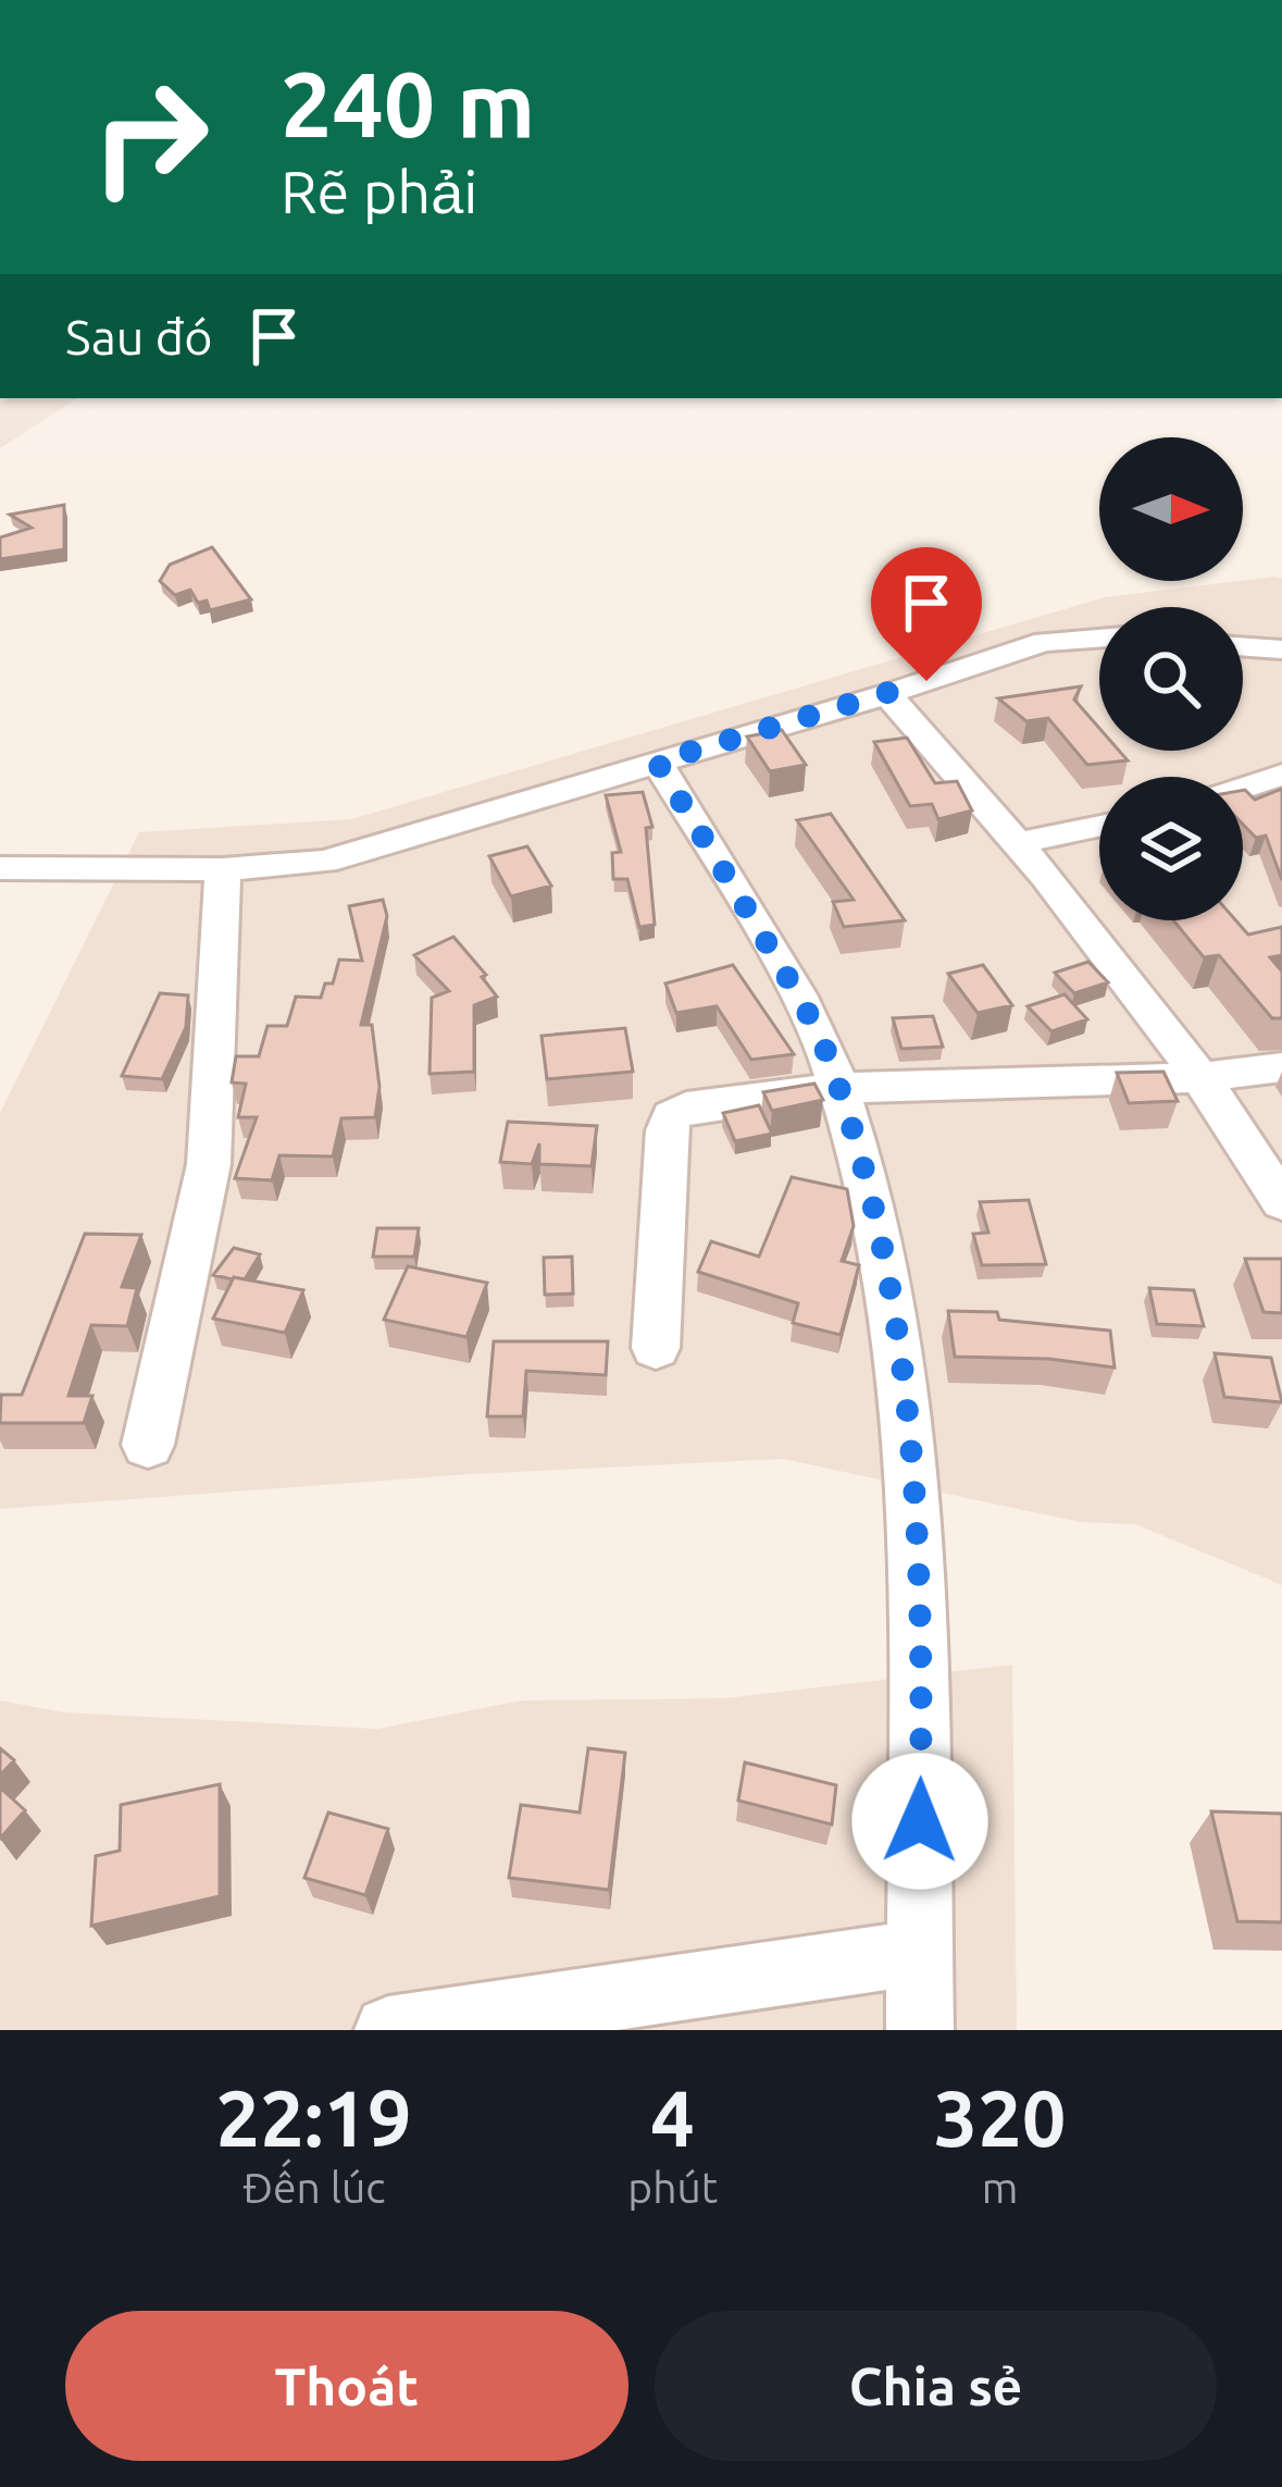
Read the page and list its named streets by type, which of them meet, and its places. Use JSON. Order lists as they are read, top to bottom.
{
  "north": "right",
  "page": {
    "turn": ["240 m", "Rẽ phải"],
    "then": "Sau đó",
    "eta": [
      "22:19",
      "Đến lúc",
      "4",
      "phút",
      "320",
      "m"
    ],
    "buttons": ["Thoát", "Chia sẻ"]
  }
}
